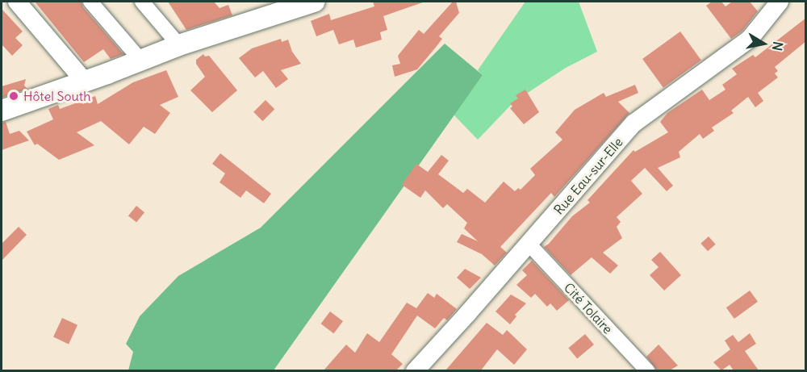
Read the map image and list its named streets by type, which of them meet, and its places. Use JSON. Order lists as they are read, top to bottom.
{
  "streets": {
    "street": ["Rue Eau-sur-Elle", "Cité Tolaire"]
  },
  "crossings": [
    ["Rue Eau-sur-Elle", "Cité Tolaire"]
  ],
  "places": ["Hôtel South"],
  "north": "right"
}
